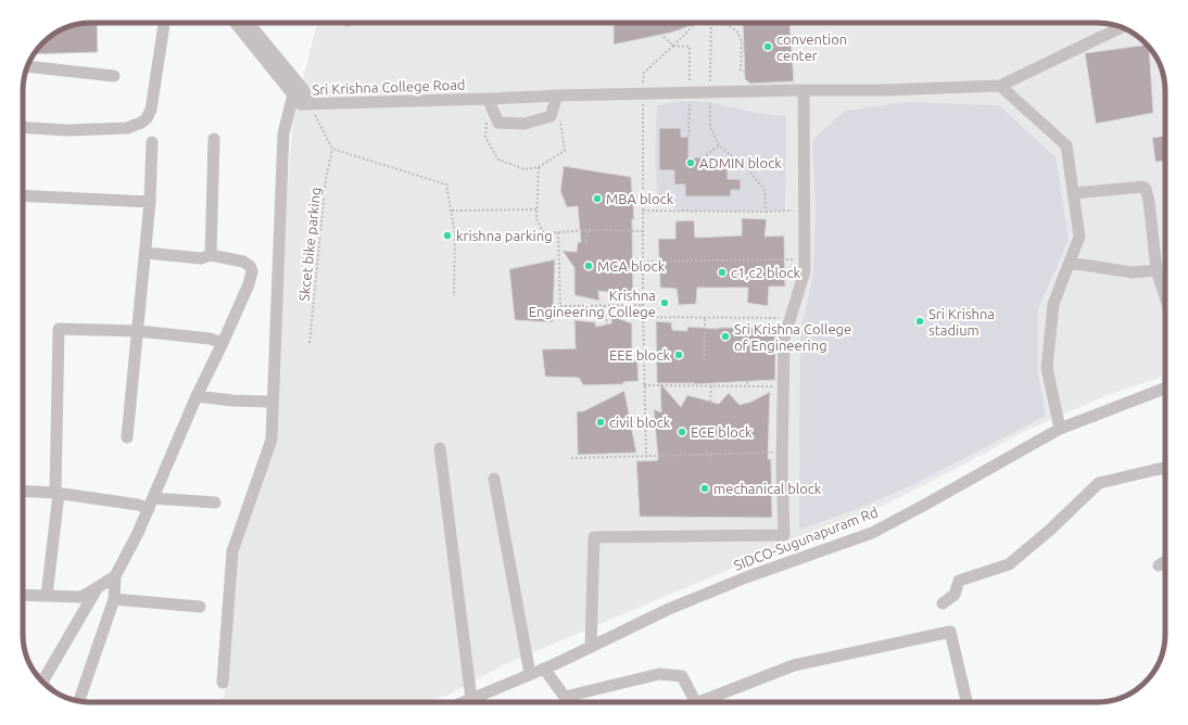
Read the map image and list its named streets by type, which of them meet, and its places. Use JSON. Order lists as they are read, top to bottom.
{
  "streets": {
    "street": ["Sri Krishna College Road", "SIDCO-Sugunapuram Rd"],
    "path": ["Skcet bike parking"]
  },
  "places": [
    "convention center",
    "ADMIN block",
    "MBA block",
    "krishna parking",
    "MCA block",
    "c1,c2 block",
    "Krishna Engineering College",
    "Sri Krishna stadium",
    "Sri Krishna College of Engineering",
    "EEE block",
    "civil block",
    "ECE block",
    "mechanical block"
  ]
}
